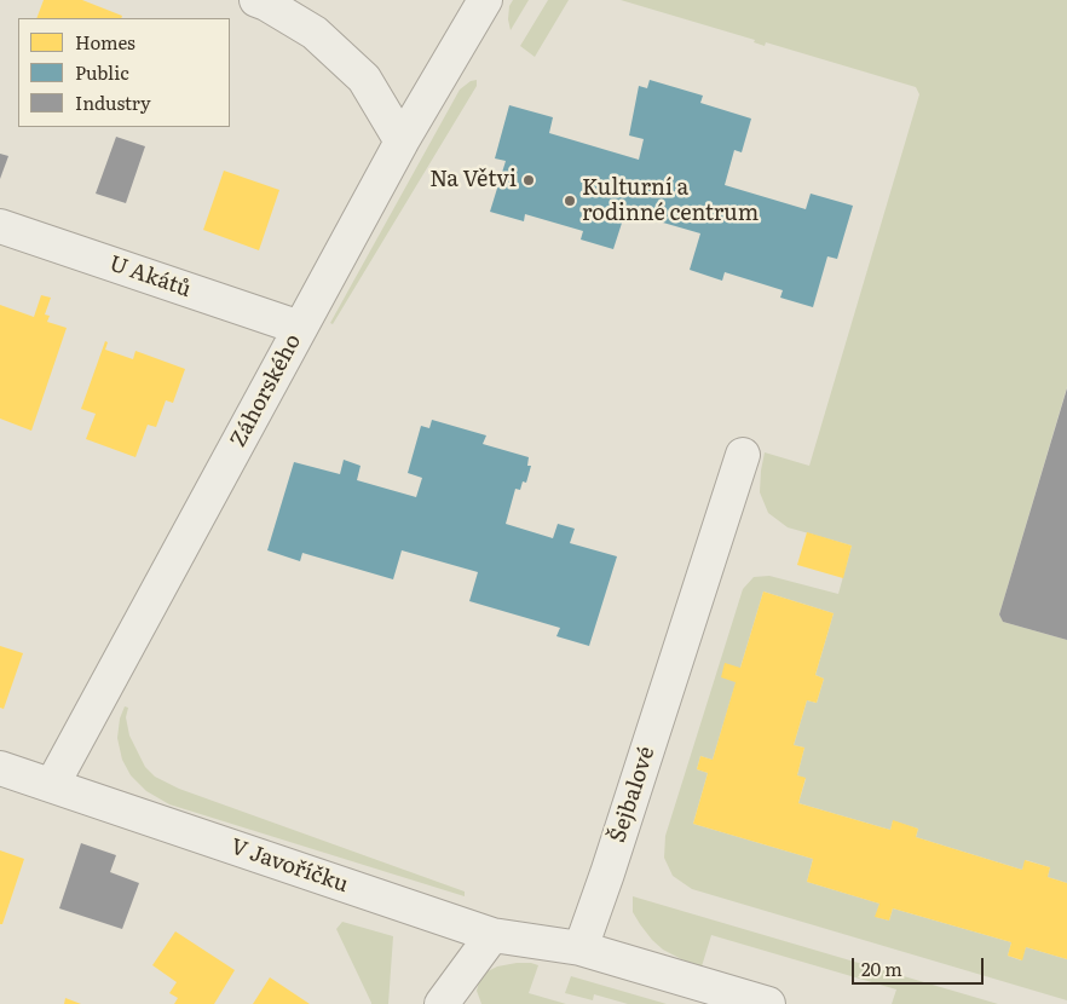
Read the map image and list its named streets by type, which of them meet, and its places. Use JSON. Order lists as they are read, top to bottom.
{
  "streets": {
    "street": [
      "U Akátů",
      "Záhorského",
      "Šejbalové",
      "V Javoříčku"
    ]
  },
  "crossings": [
    ["U Akátů", "Záhorského"],
    ["Záhorského", "V Javoříčku"],
    ["Šejbalové", "V Javoříčku"]
  ],
  "places": ["Na Větvi", "Kulturní a rodinné centrum"],
  "legend": ["Homes", "Public", "Industry"],
  "scale_bar": "20 m"
}
